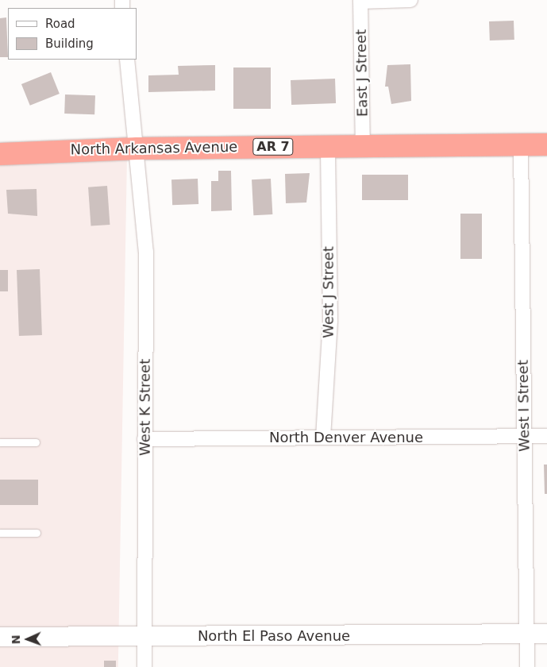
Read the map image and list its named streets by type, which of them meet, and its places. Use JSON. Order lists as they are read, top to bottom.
{
  "streets": {
    "highway": ["AR 7", "North Arkansas Avenue"],
    "street": [
      "East J Street",
      "West J Street",
      "West I Street",
      "West K Street",
      "North Denver Avenue",
      "North El Paso Avenue"
    ]
  },
  "crossings": [
    ["East J Street", "North Arkansas Avenue"],
    ["North Arkansas Avenue", "West J Street"],
    ["North Arkansas Avenue", "West I Street"],
    ["North Arkansas Avenue", "West K Street"],
    ["West J Street", "North Denver Avenue"],
    ["West I Street", "North Denver Avenue"],
    ["West I Street", "North El Paso Avenue"],
    ["West K Street", "North Denver Avenue"],
    ["West K Street", "North El Paso Avenue"]
  ],
  "legend": ["Road", "Building"],
  "north": "left"
}
